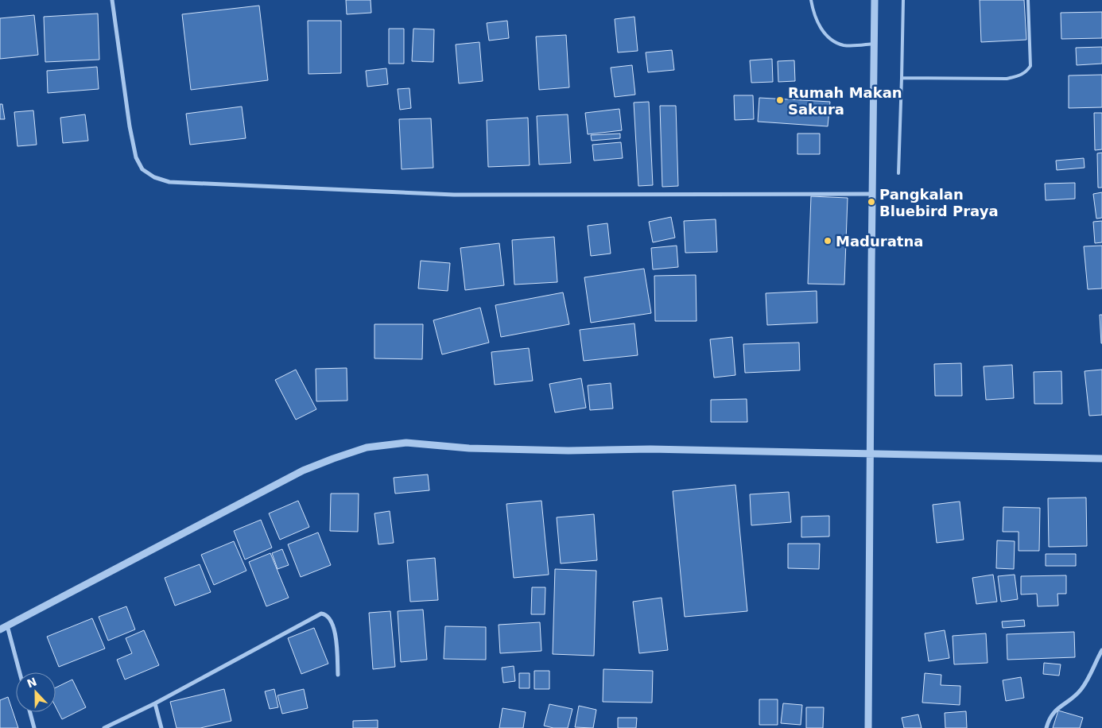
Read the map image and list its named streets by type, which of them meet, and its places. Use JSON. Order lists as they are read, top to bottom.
{
  "places": ["Rumah Makan Sakura", "Pangkalan Bluebird Praya", "Maduratna"],
  "north": "top"
}
